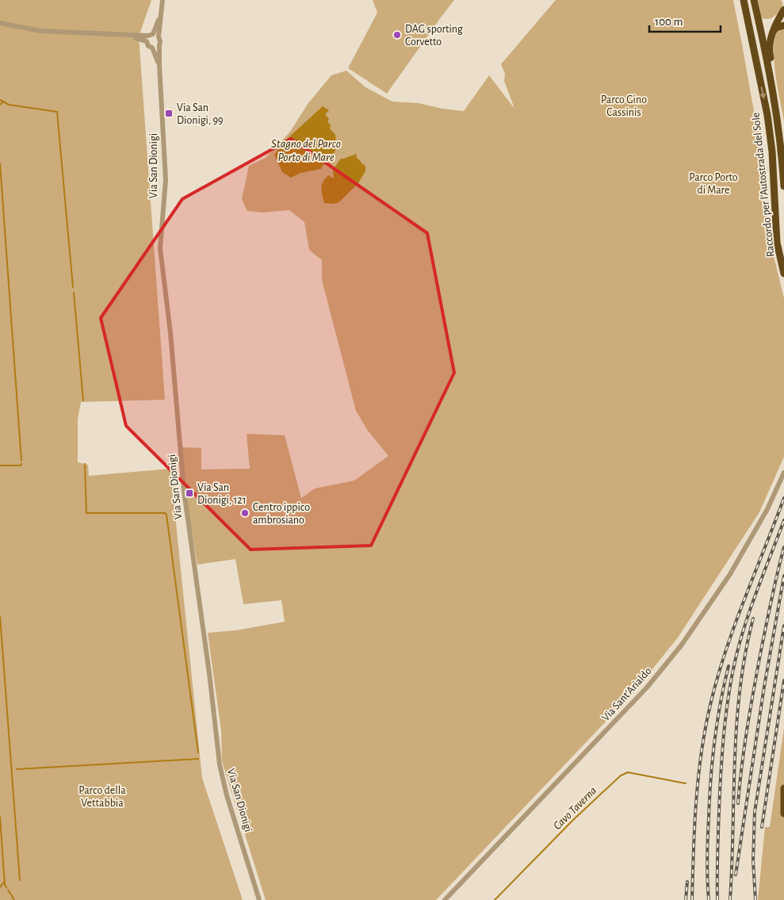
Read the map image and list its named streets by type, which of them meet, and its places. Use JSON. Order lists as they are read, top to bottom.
{
  "streets": {
    "highway": ["Raccordo per l'Autostrada del Sole"],
    "street": ["Via San Dionigi", "Via Sant'Arialdo"]
  },
  "water": ["Stagno del Parco Porto di Mare", "Cavo Taverna"],
  "parks": ["Parco Gino Cassinis", "Parco Porto di Mare", "Parco della Vettabbia"],
  "places": {
    "other": ["DAG sporting Corvetto", "Centro ippico ambrosiano"],
    "transit": ["Via San Dionigi, 99", "Via San Dionigi, 121"]
  },
  "scale_bar": "100 m"
}
